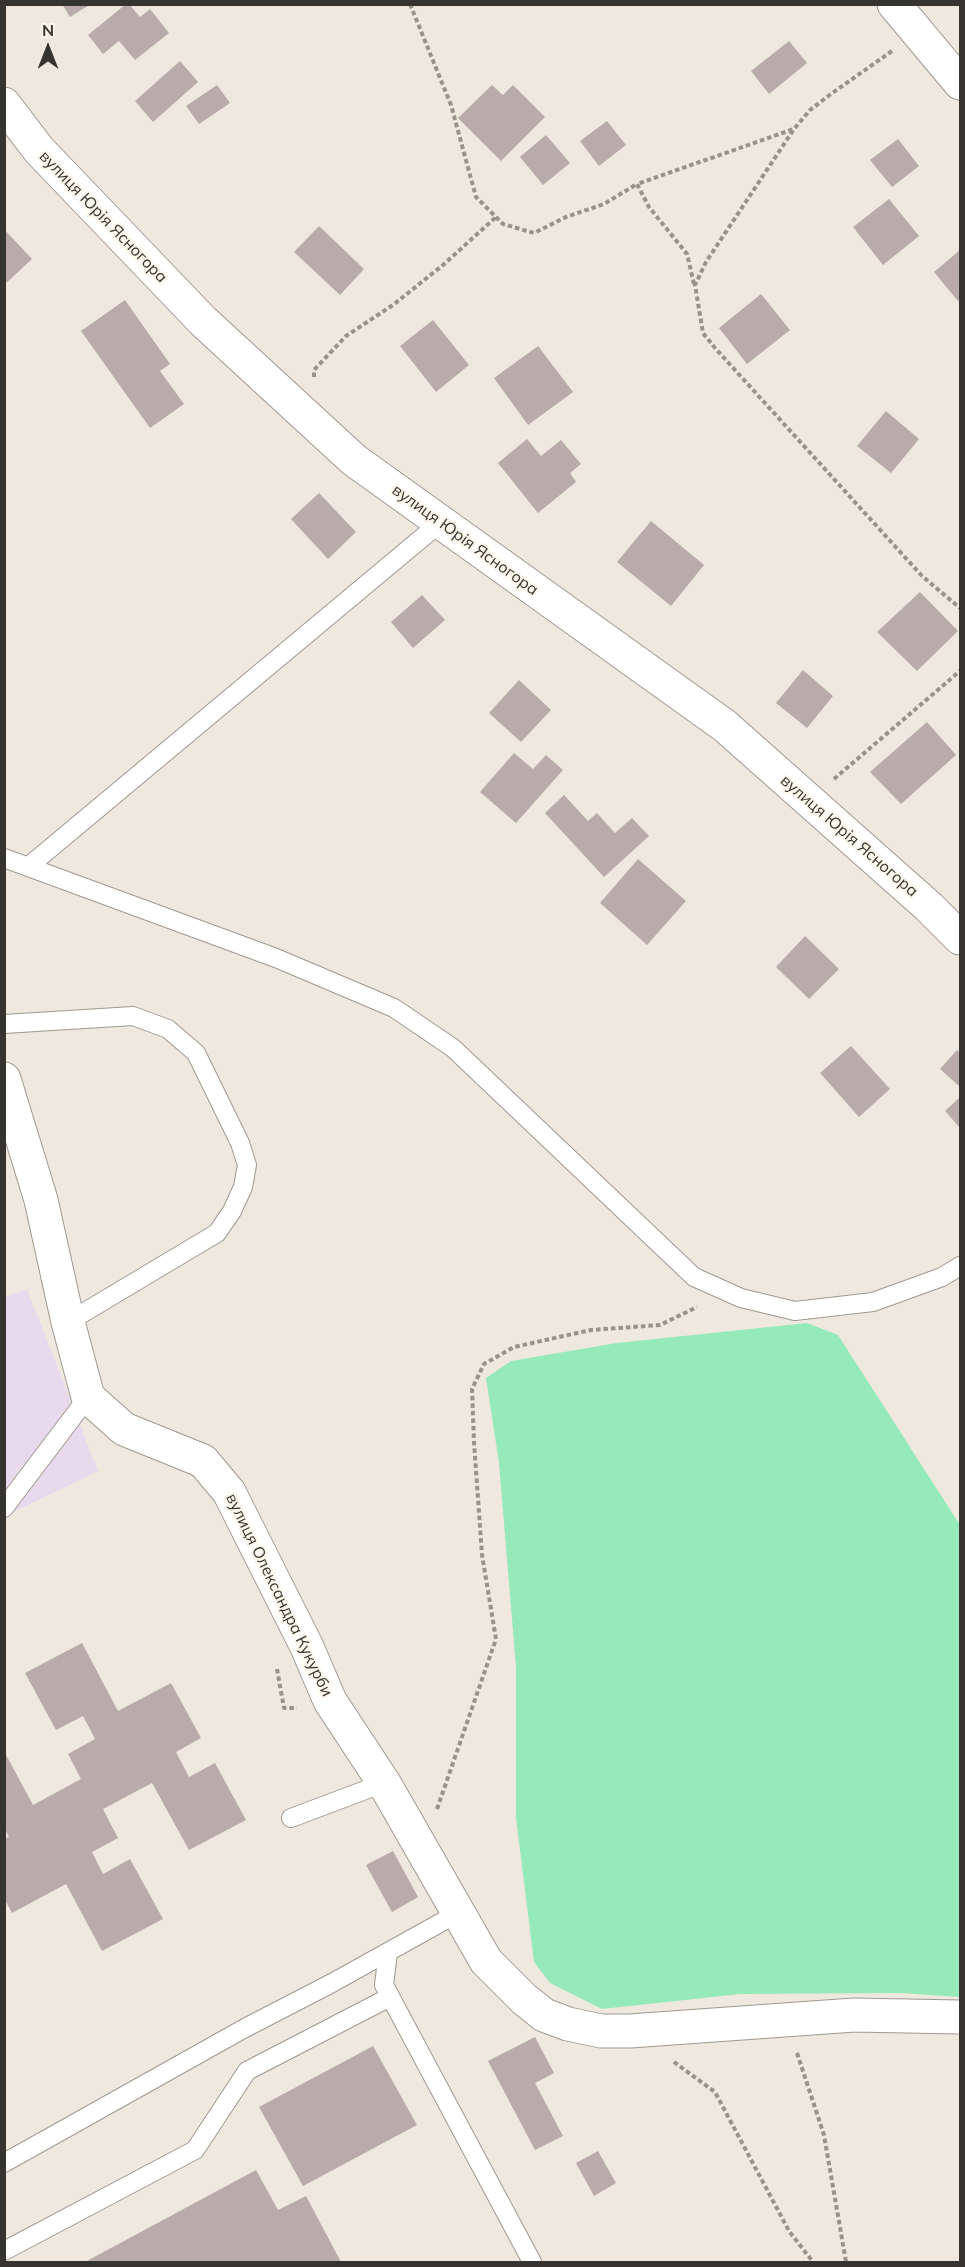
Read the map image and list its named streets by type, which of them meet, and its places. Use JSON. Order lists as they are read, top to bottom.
{
  "streets": {
    "street": ["вулиця Юрія Ясногора", "вулиця Олександра Кукурби"]
  },
  "north": "top"
}
